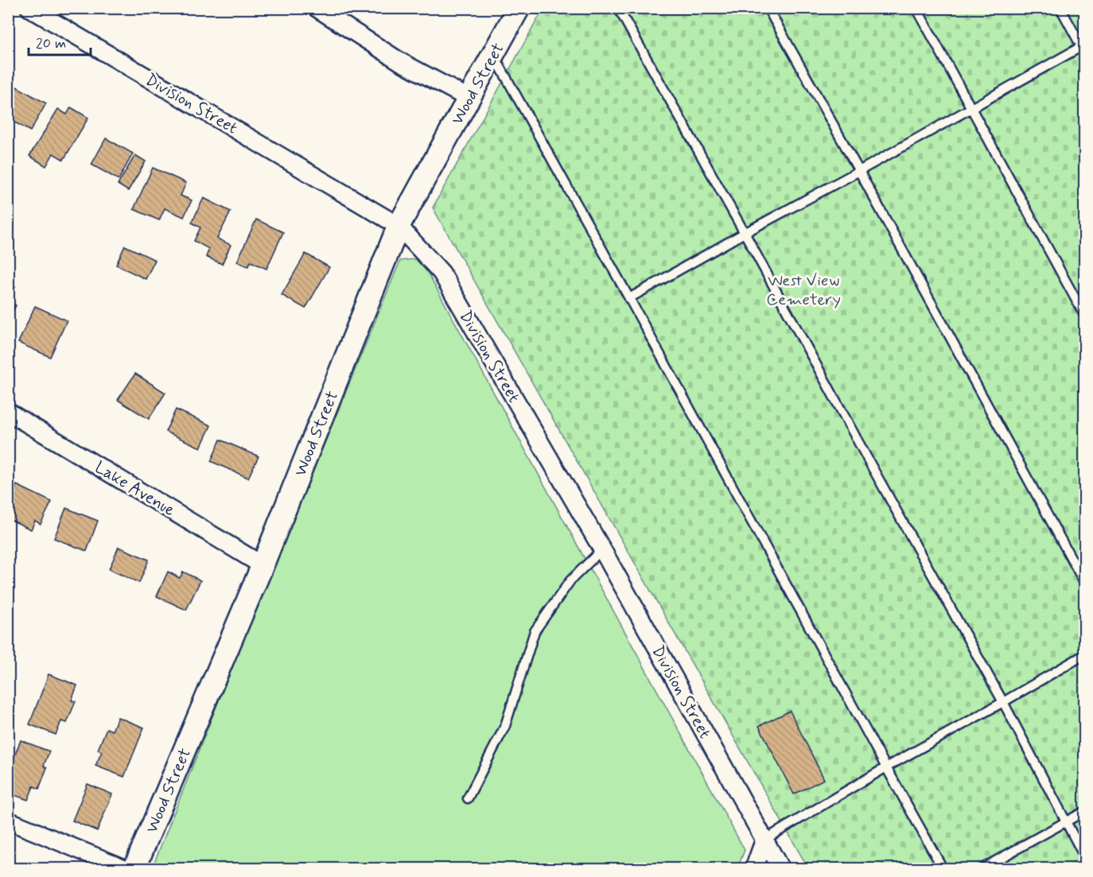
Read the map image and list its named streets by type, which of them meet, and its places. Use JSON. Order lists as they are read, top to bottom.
{
  "streets": {
    "street": ["Wood Street", "Division Street", "Lake Avenue"]
  },
  "crossings": [
    ["Wood Street", "Division Street"],
    ["Wood Street", "Lake Avenue"]
  ],
  "parks": ["West View Cemetery"],
  "scale_bar": "20 m"
}
